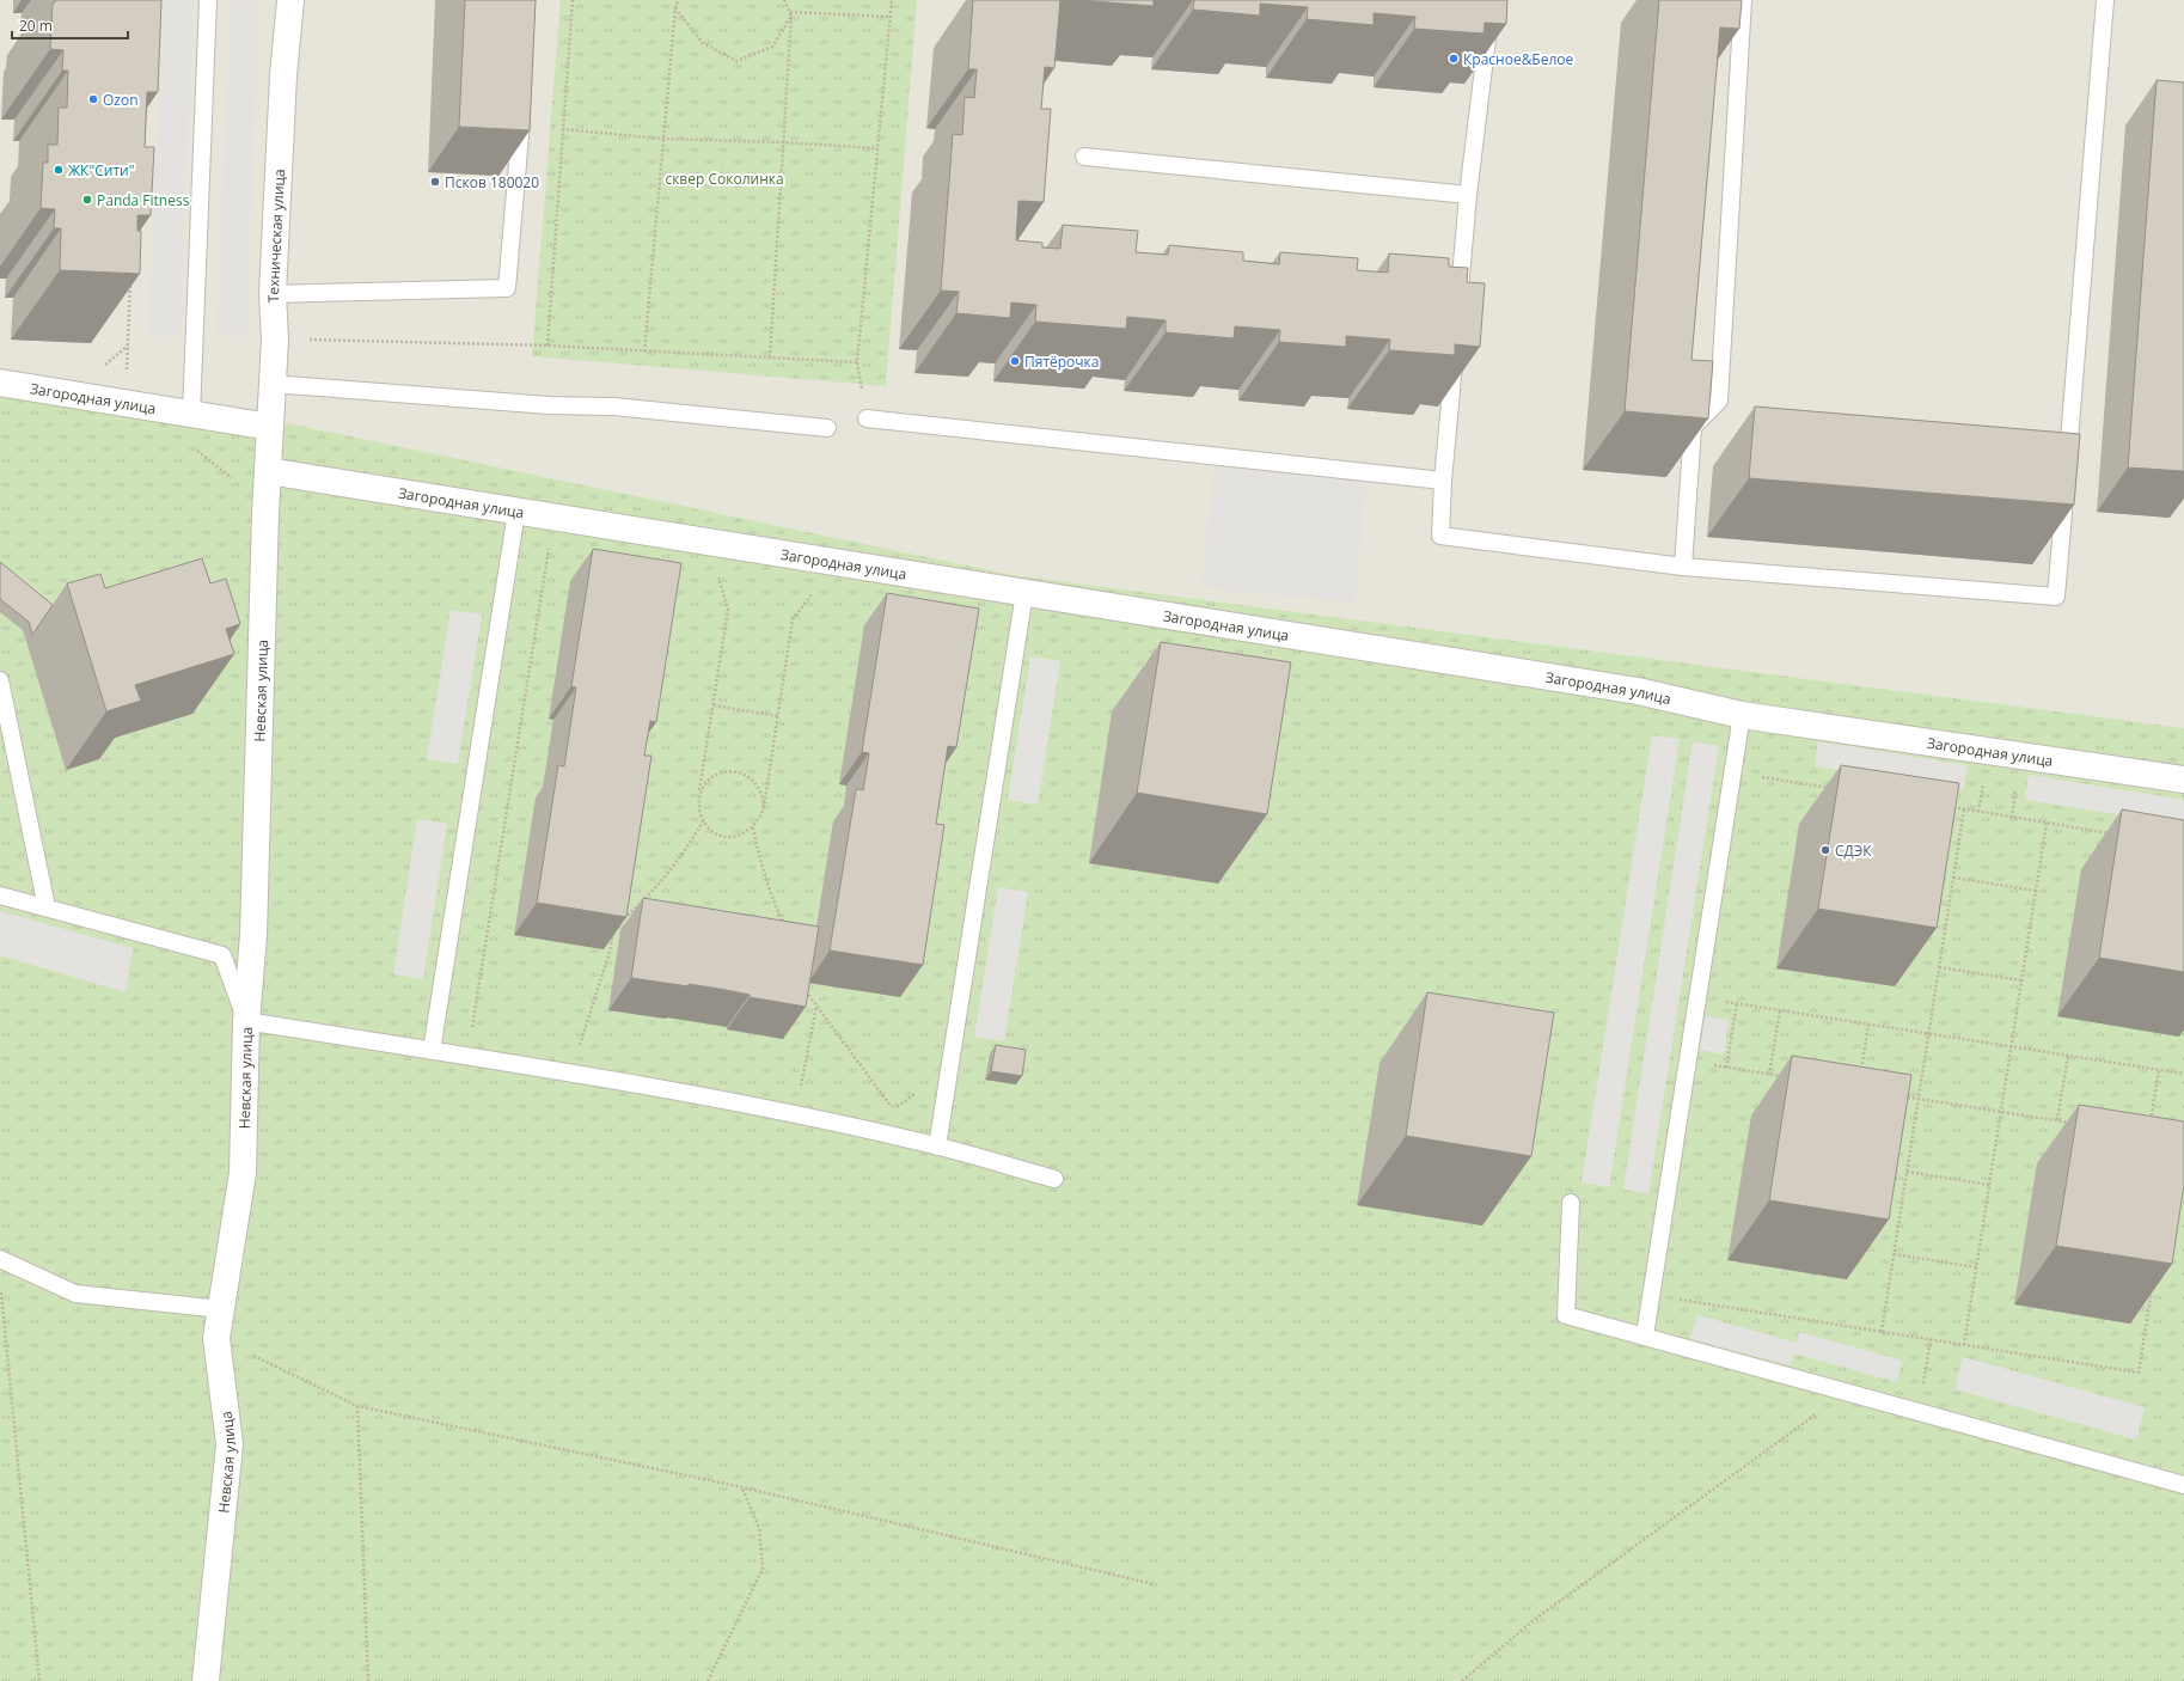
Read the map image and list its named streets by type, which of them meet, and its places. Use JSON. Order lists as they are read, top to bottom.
{
  "streets": {
    "street": ["Техническая улица", "Загородная улица", "Невская улица"]
  },
  "crossings": [
    ["Техническая улица", "Загородная улица"],
    ["Техническая улица", "Невская улица"],
    ["Загородная улица", "Невская улица"]
  ],
  "parks": ["сквер Соколинка"],
  "places": [
    "Красное&Белое",
    "Ozon",
    "ЖК\"Сити\"",
    "Псков 180020",
    "Panda Fitness",
    "Пятёрочка",
    "СДЭК"
  ],
  "scale_bar": "20 m"
}
